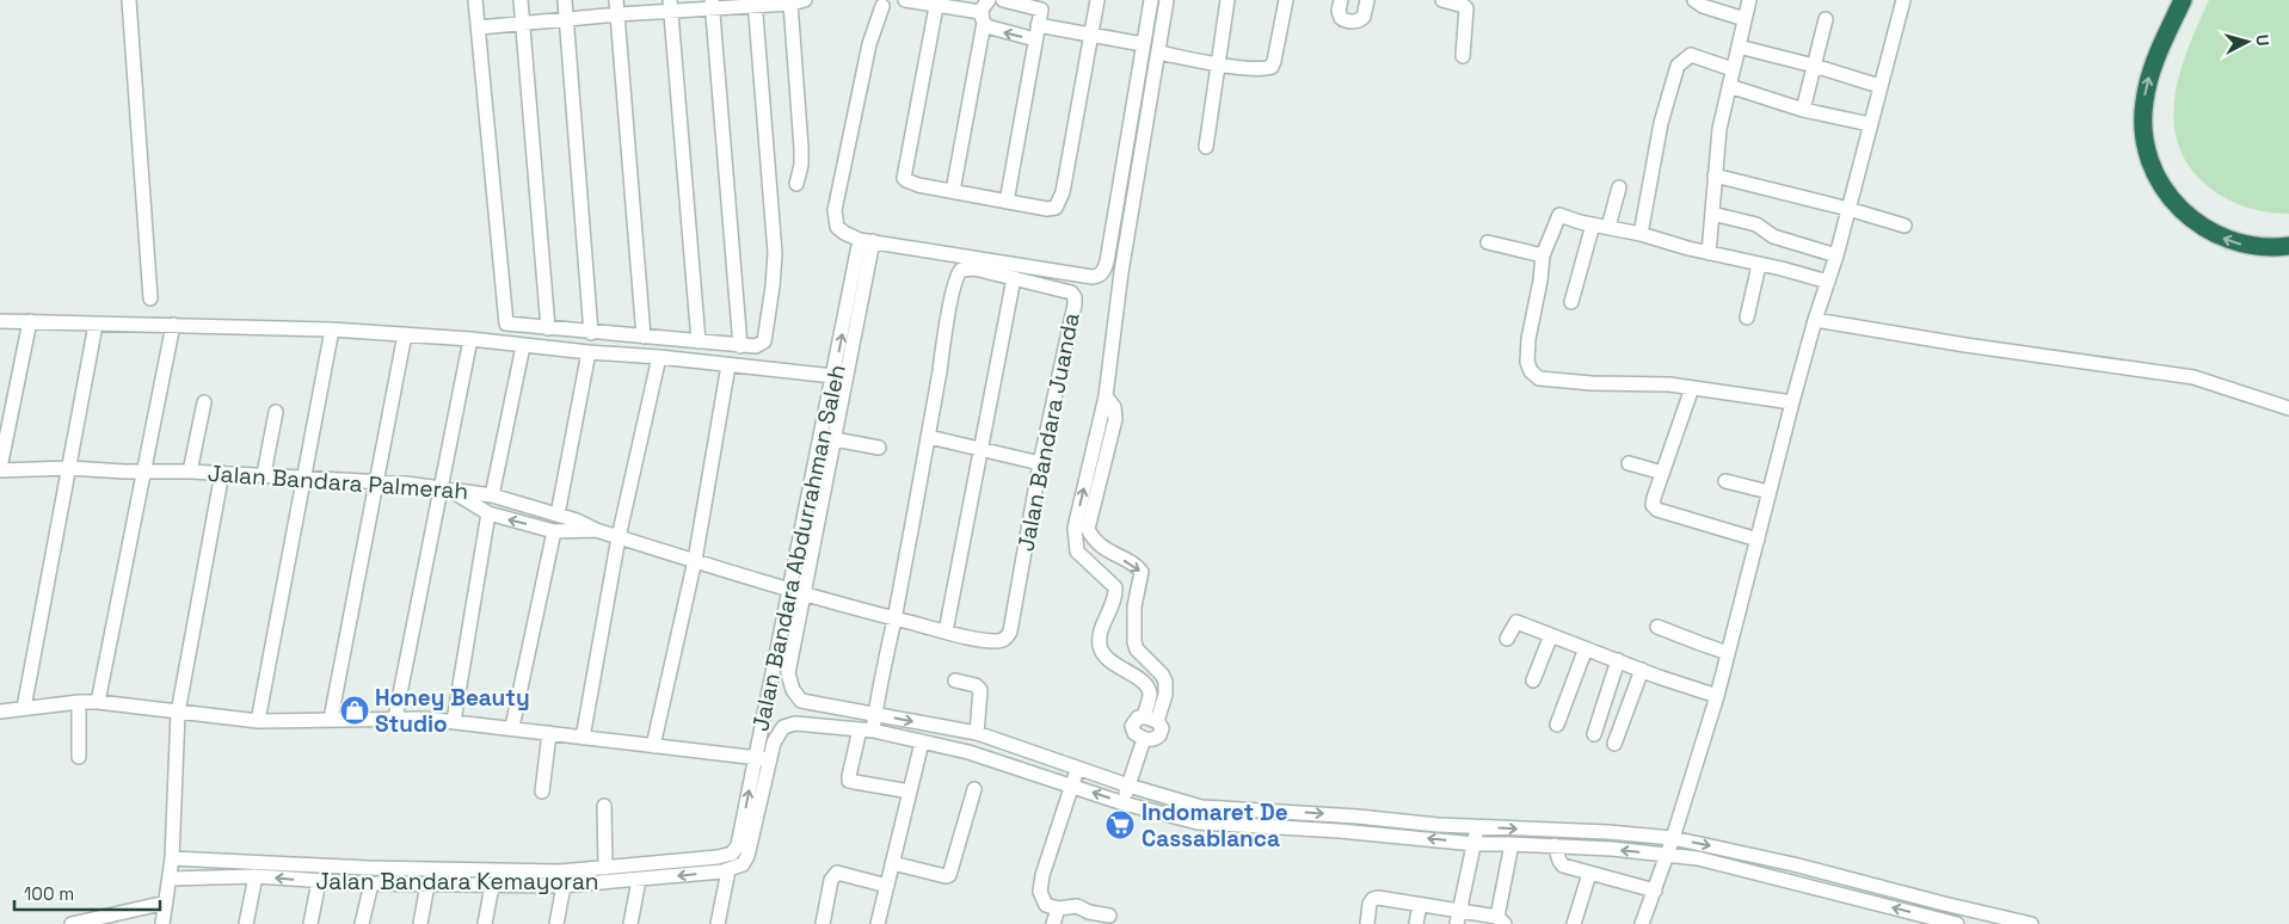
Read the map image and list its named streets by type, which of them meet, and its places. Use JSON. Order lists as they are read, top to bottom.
{
  "streets": {
    "street": [
      "Jalan Bandara Juanda",
      "Jalan Bandara Palmerah",
      "Jalan Bandara Abdurrahman Saleh",
      "Jalan Bandara Kemayoran"
    ]
  },
  "crossings": [
    ["Jalan Bandara Juanda", "Jalan Bandara Palmerah"],
    ["Jalan Bandara Juanda", "Jalan Bandara Abdurrahman Saleh"],
    ["Jalan Bandara Palmerah", "Jalan Bandara Abdurrahman Saleh"],
    ["Jalan Bandara Abdurrahman Saleh", "Jalan Bandara Kemayoran"]
  ],
  "places": {
    "shop": ["Honey Beauty Studio"],
    "supermarket": ["Indomaret De Cassablanca"]
  },
  "scale_bar": "100 m",
  "north": "right"
}
